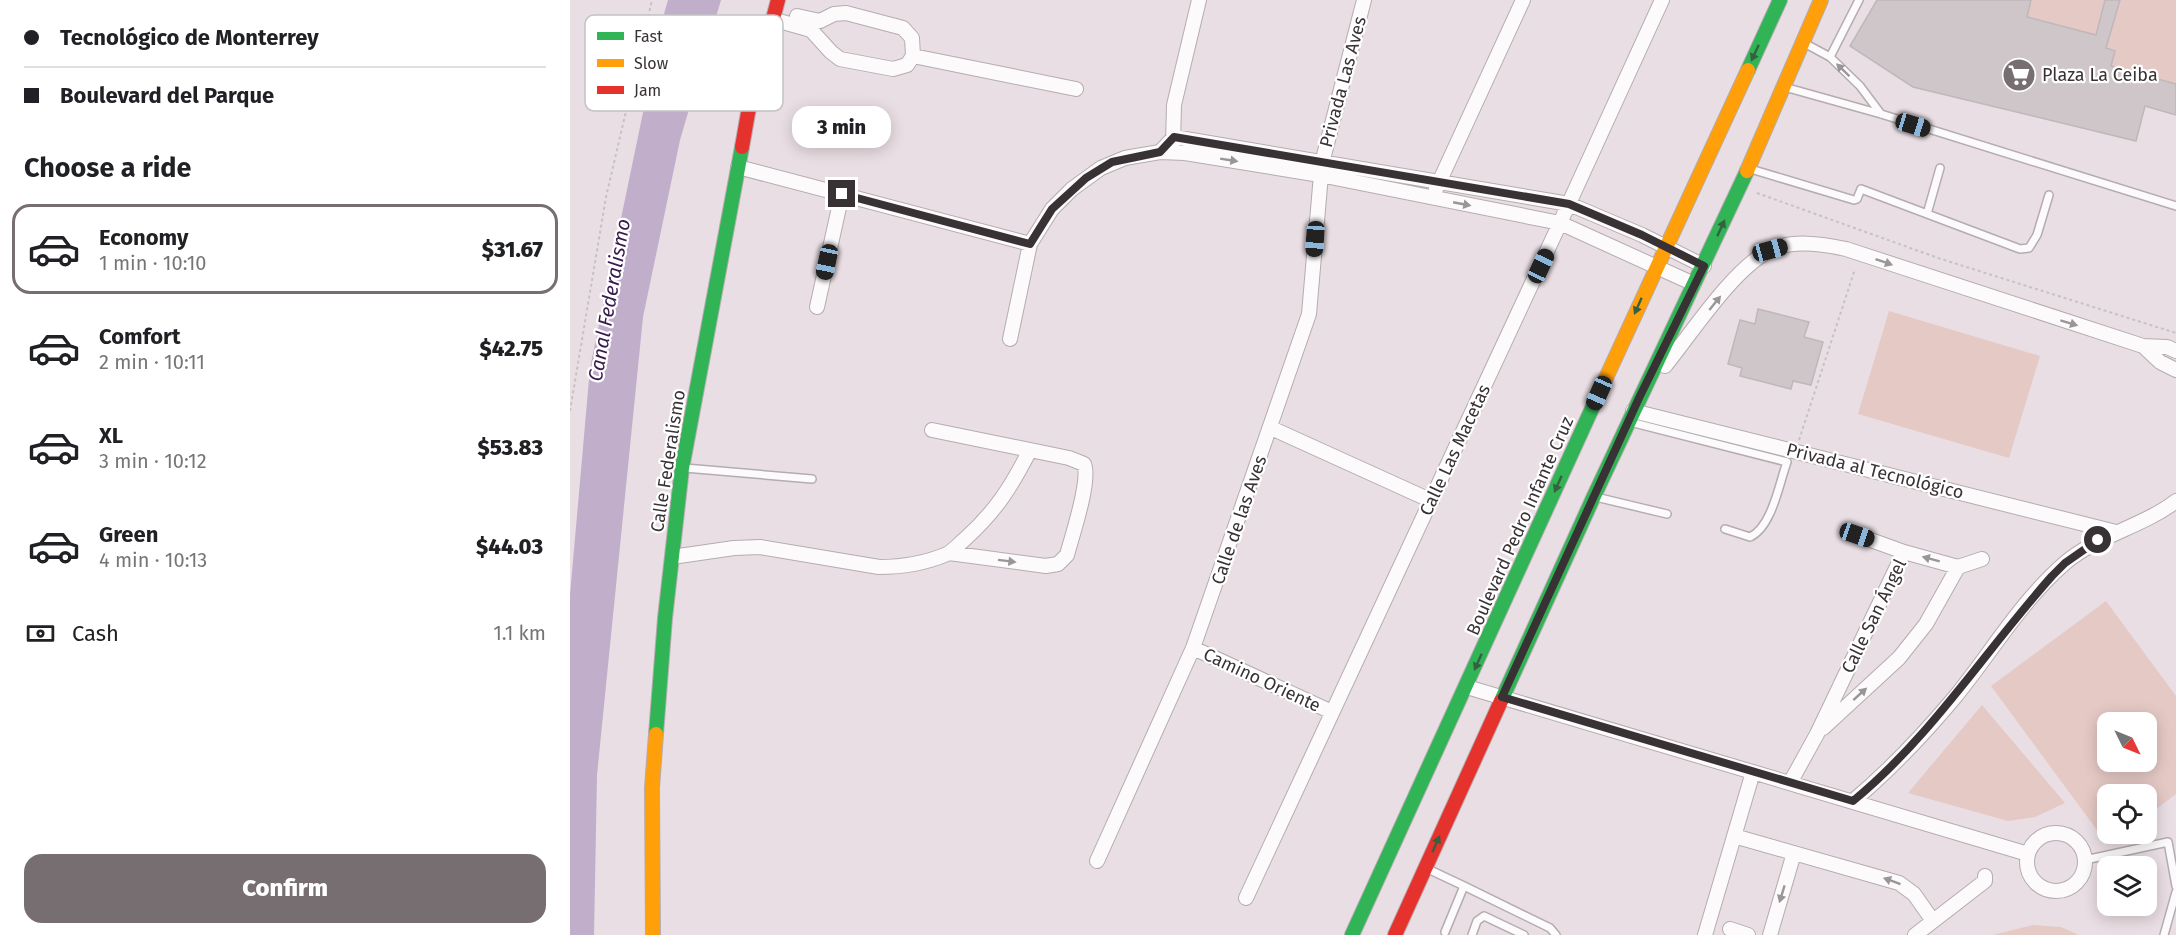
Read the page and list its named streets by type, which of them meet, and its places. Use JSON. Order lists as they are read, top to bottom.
{
  "streets": {
    "main road": ["Calle Federalismo", "Boulevard Pedro Infante Cruz"],
    "street": [
      "Privada Las Aves",
      "Calle Las Macetas",
      "Privada al Tecnológico",
      "Calle de las Aves",
      "Calle San Ángel",
      "Camino Oriente"
    ]
  },
  "crossings": [
    ["Privada Las Aves", "Calle de las Aves"],
    ["Calle Las Macetas", "Camino Oriente"],
    ["Calle de las Aves", "Camino Oriente"]
  ],
  "water": ["Canal Federalismo"],
  "places": {
    "supermarket": ["Plaza La Ceiba"]
  },
  "legend": ["Fast", "Slow", "Jam"],
  "north": "bottom right",
  "page": {
    "banner": ["Tecnológico de Monterrey", "Boulevard del Parque"],
    "bubble": "3 min",
    "heading": "Choose a ride",
    "list": [
      {
        "name": "Economy",
        "note": "1 min · 10:10",
        "value": "$31.67"
      },
      {
        "name": "Comfort",
        "note": "2 min · 10:11",
        "value": "$42.75"
      },
      {
        "name": "XL",
        "note": "3 min · 10:12",
        "value": "$53.83"
      },
      {
        "name": "Green",
        "note": "4 min · 10:13",
        "value": "$44.03"
      }
    ],
    "pay": ["Cash", "1.1 km"],
    "buttons": "Confirm"
  }
}
